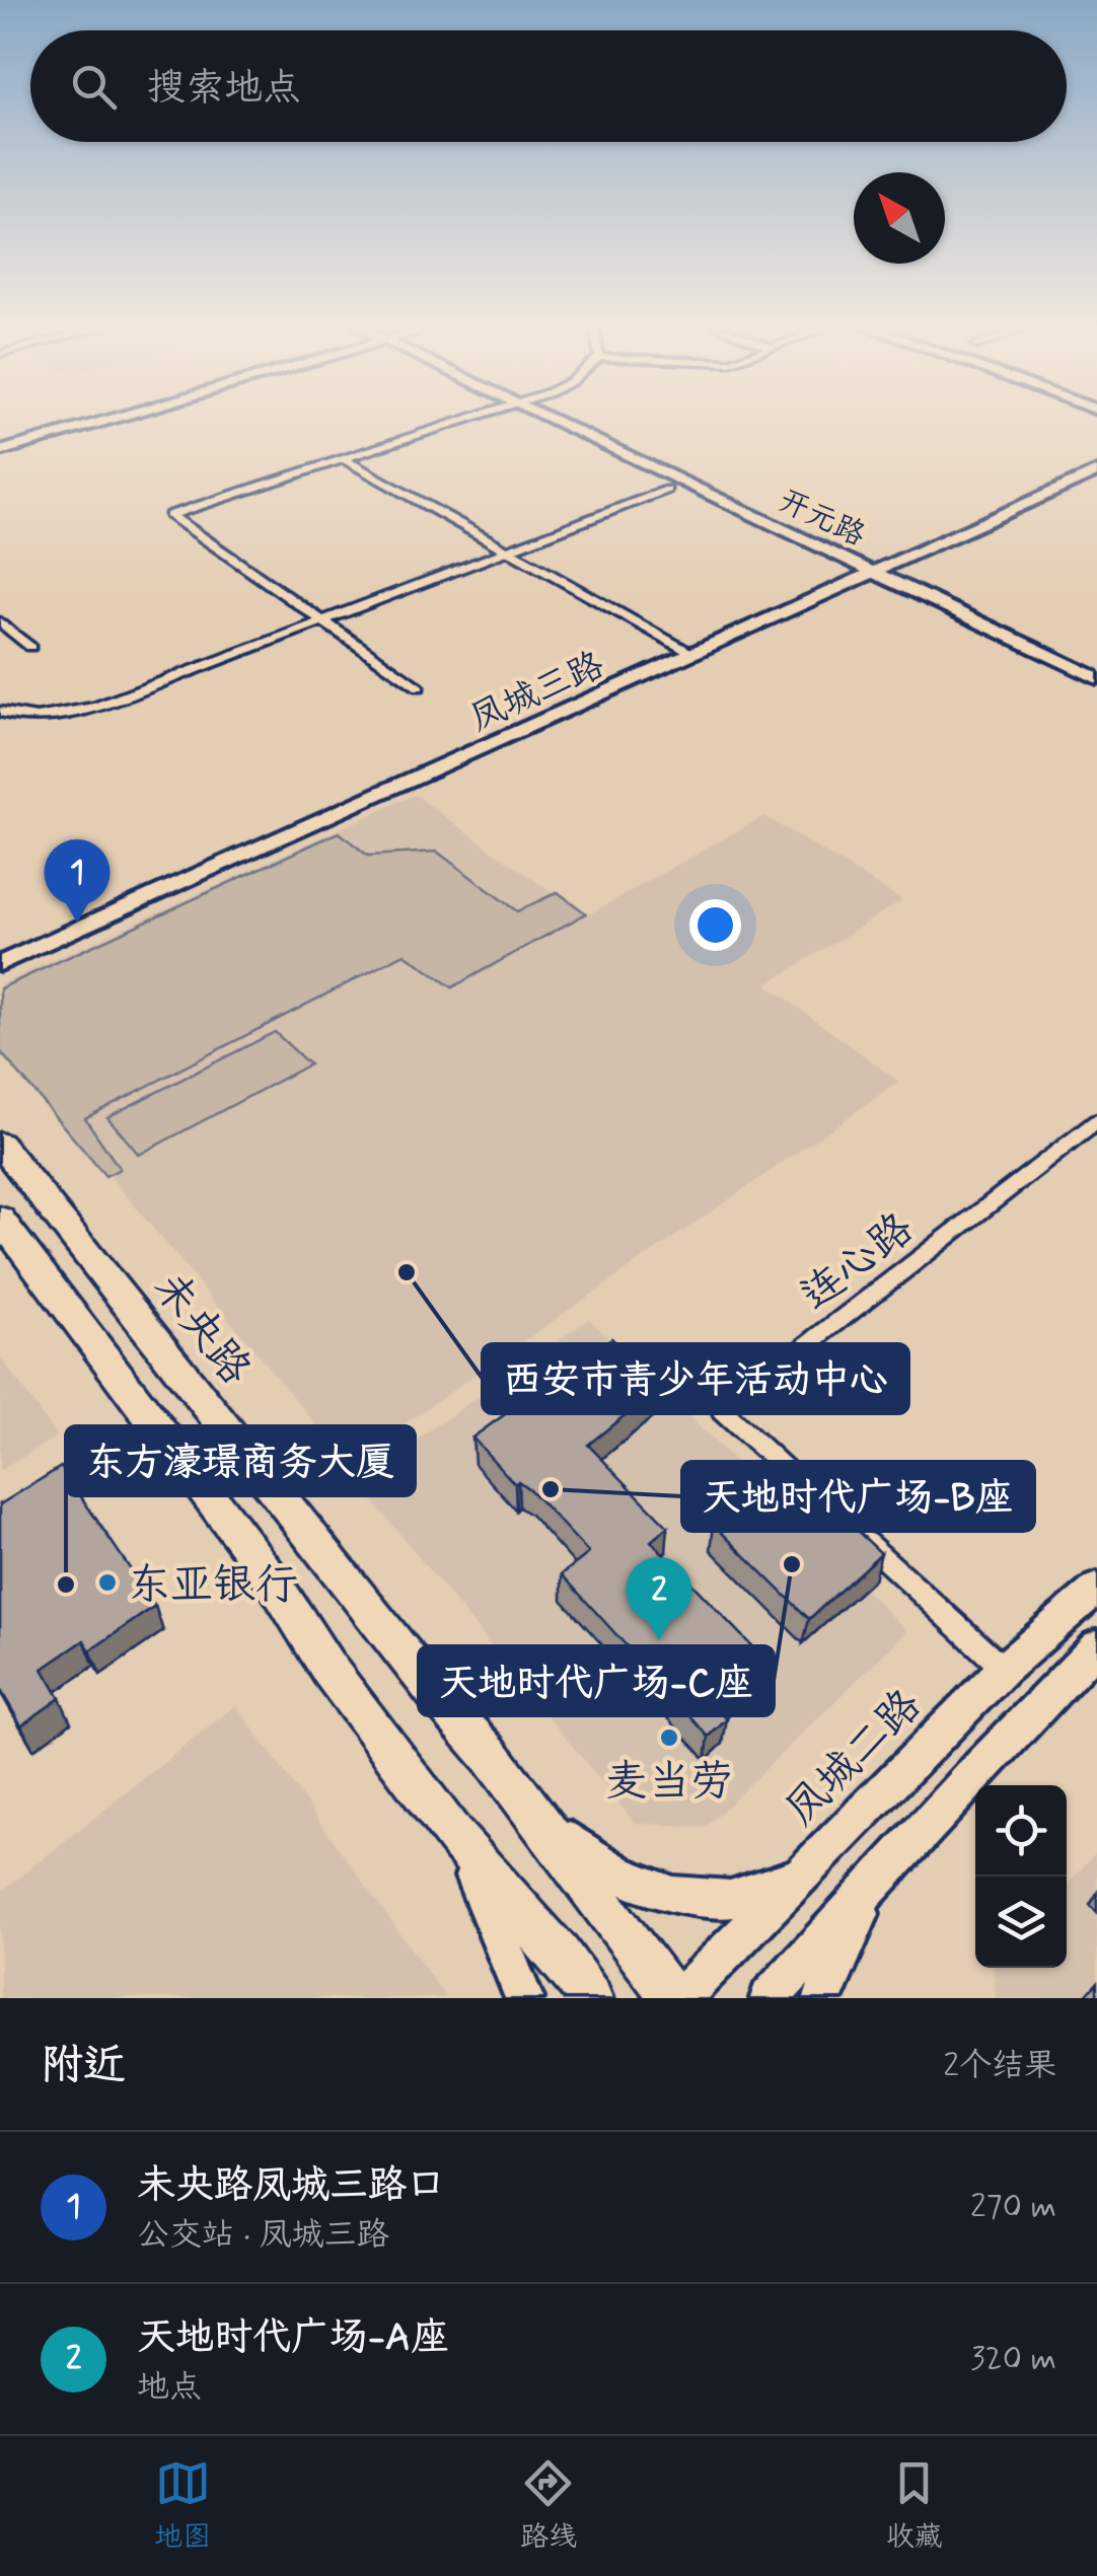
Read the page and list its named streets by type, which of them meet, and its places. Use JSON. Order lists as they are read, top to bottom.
{
  "streets": {
    "main road": ["未央路", "凤城二路"],
    "street": ["开元路", "凤城三路", "连心路"]
  },
  "crossings": [
    ["开元路", "凤城三路"],
    ["未央路", "凤城二路"]
  ],
  "places": [
    "西安市青少年活动中心",
    "天地时代广场-B座",
    "天地时代广场-C座",
    "东亚银行",
    "东方濠璟商务大厦",
    "麦当劳"
  ],
  "north": "top left",
  "page": {
    "search": "搜索地点",
    "pins": ["1", "2"],
    "heading": ["附近", "2个结果"],
    "list": [
      {
        "mark": "1",
        "name": "未央路凤城三路口",
        "note": "公交站 · 凤城三路",
        "value": "270 m"
      },
      {
        "mark": "2",
        "name": "天地时代广场-A座",
        "note": "地点",
        "value": "320 m"
      }
    ],
    "nav": ["地图", "路线", "收藏"]
  }
}
